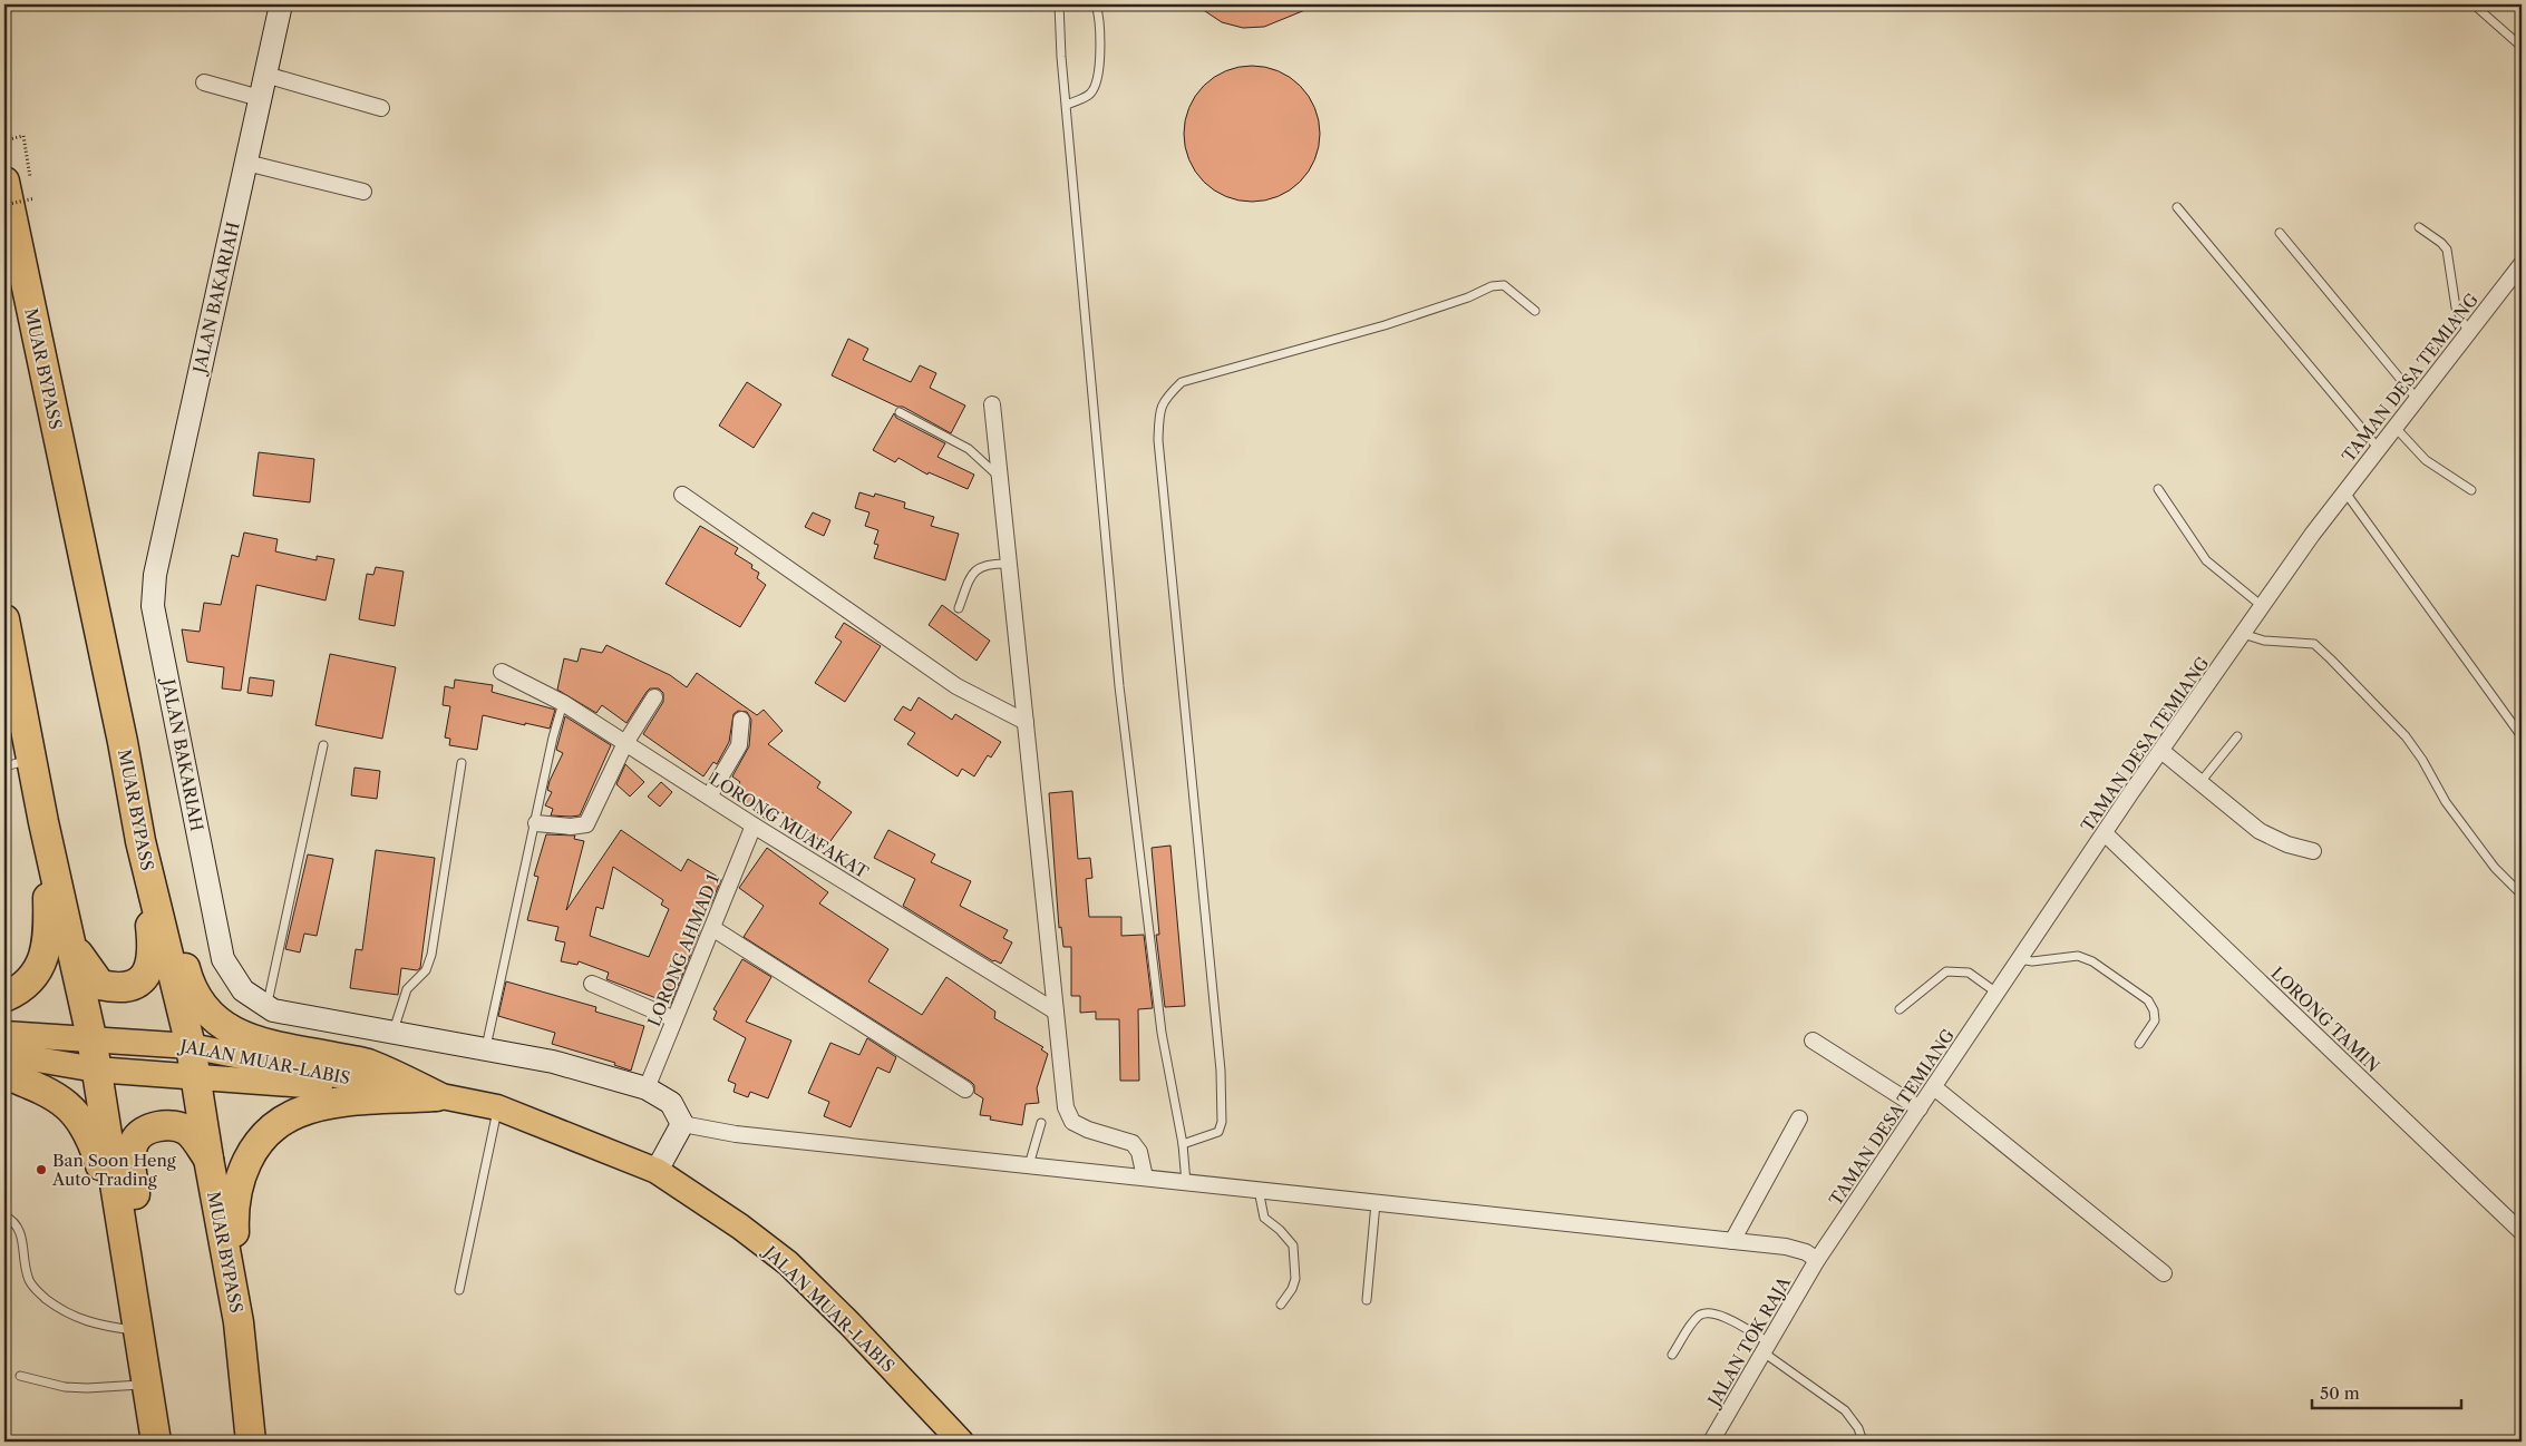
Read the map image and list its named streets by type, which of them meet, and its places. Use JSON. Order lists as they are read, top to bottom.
{
  "streets": {
    "highway": ["MUAR BYPASS"],
    "main road": ["JALAN MUAR-LABIS"],
    "street": [
      "JALAN BAKARIAH",
      "TAMAN DESA TEMIANG",
      "LORONG MUAFAKAT",
      "LORONG AHMAD 1",
      "LORONG TAMIN",
      "JALAN TOK RAJA"
    ]
  },
  "crossings": [
    ["JALAN BAKARIAH", "LORONG AHMAD 1"],
    ["MUAR BYPASS", "JALAN MUAR-LABIS"],
    ["TAMAN DESA TEMIANG", "LORONG TAMIN"],
    ["TAMAN DESA TEMIANG", "JALAN TOK RAJA"],
    ["LORONG MUAFAKAT", "LORONG AHMAD 1"]
  ],
  "places": ["Ban Soon Heng Auto Trading"],
  "scale_bar": "50 m"
}
